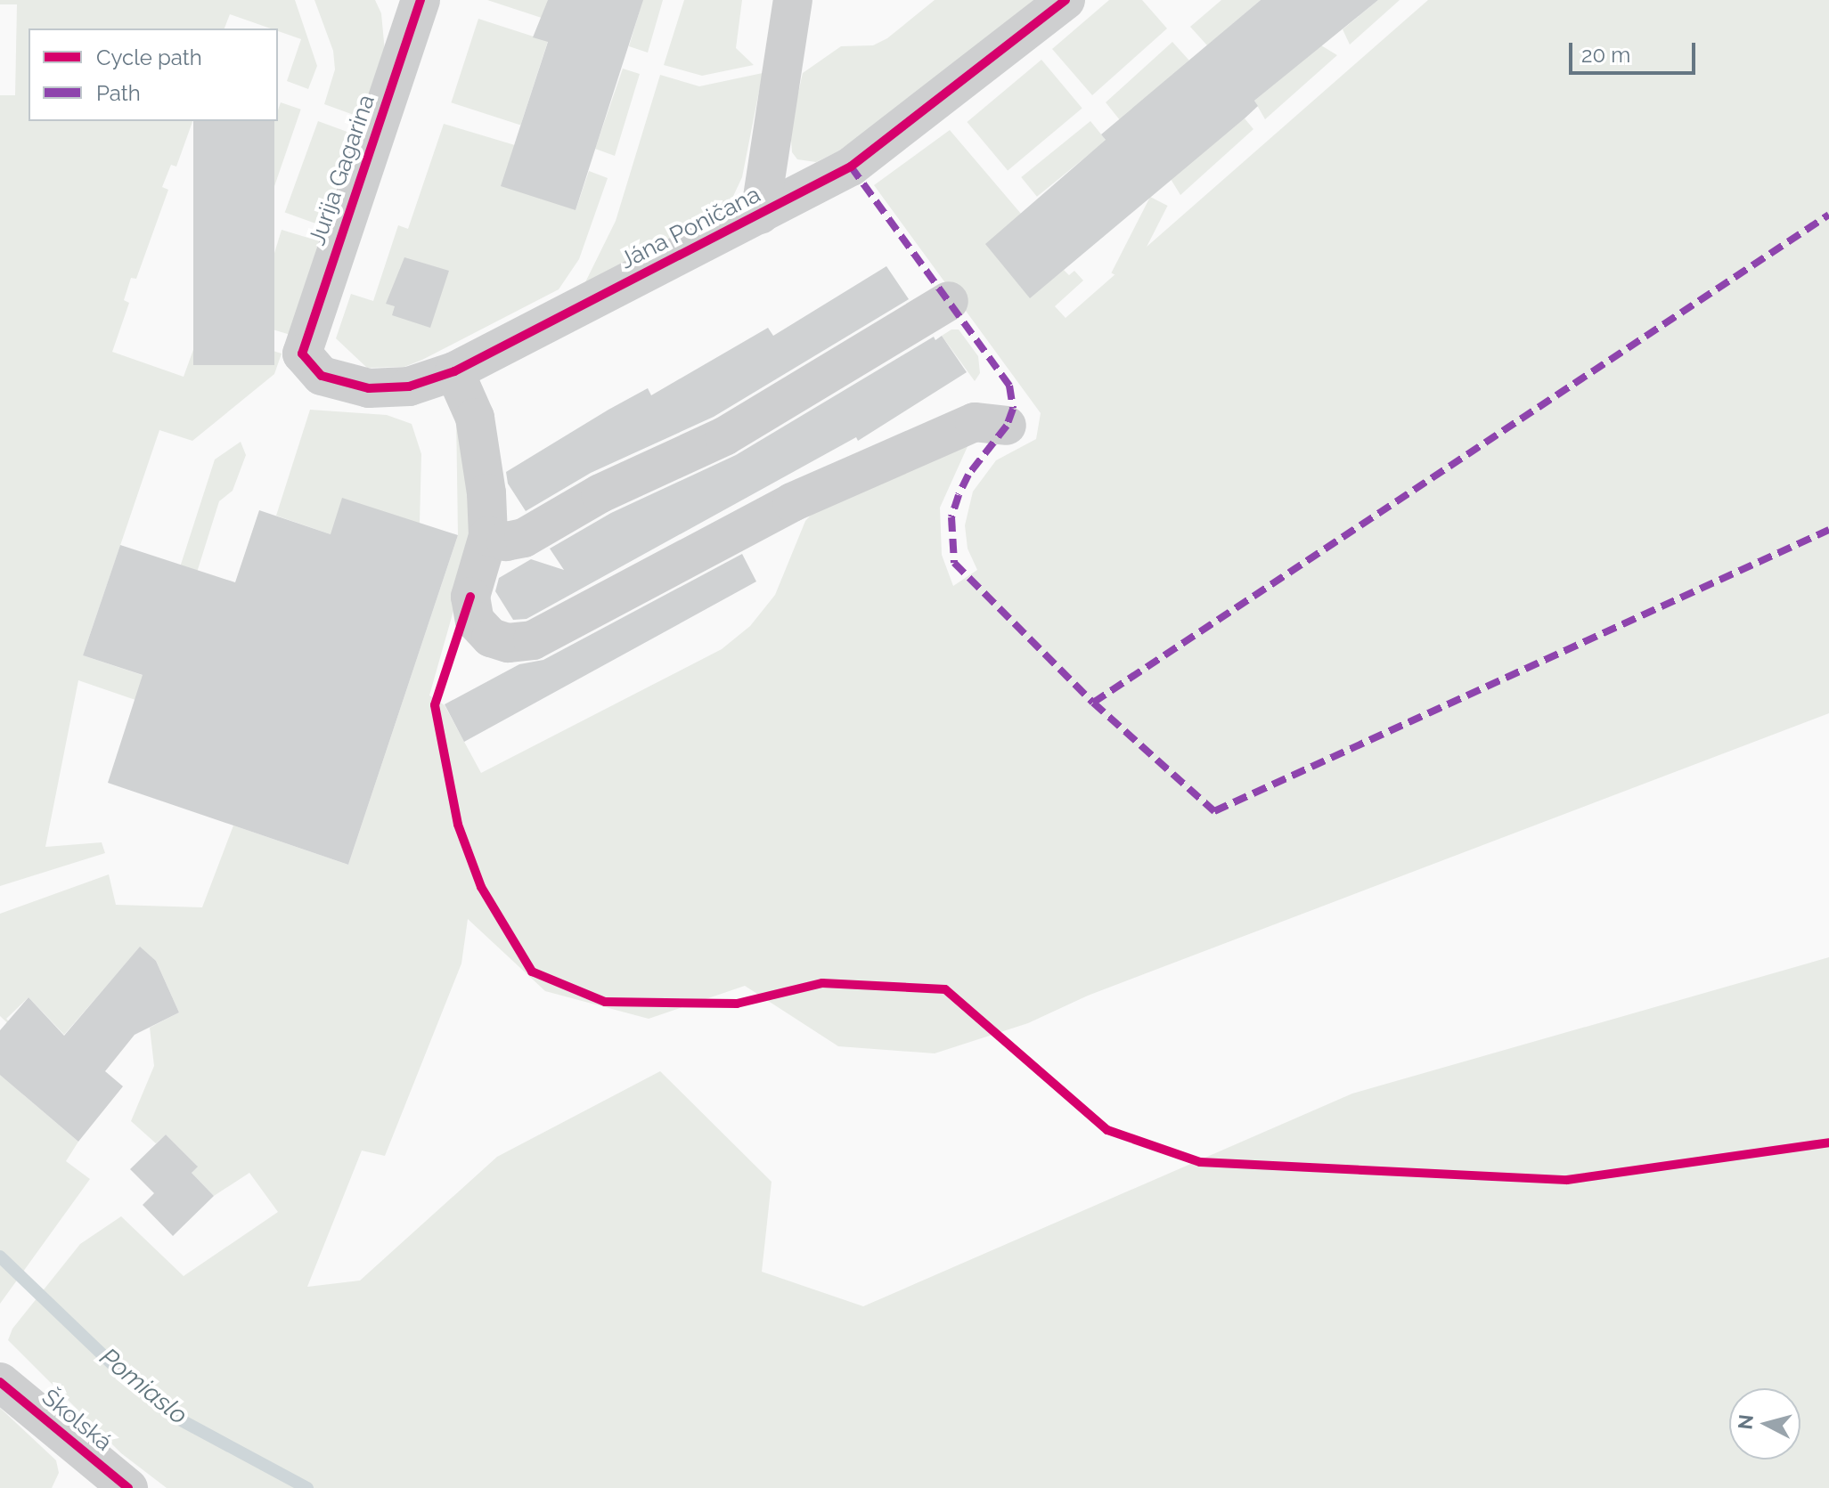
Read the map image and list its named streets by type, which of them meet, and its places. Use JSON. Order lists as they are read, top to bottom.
{
  "streets": {
    "street": ["Jurija Gagarina", "Jána Poničana", "Školská"]
  },
  "crossings": [
    ["Jurija Gagarina", "Jána Poničana"]
  ],
  "water": ["Pomiaslo"],
  "legend": ["Cycle path", "Path"],
  "scale_bar": "20 m",
  "north": "left"
}
